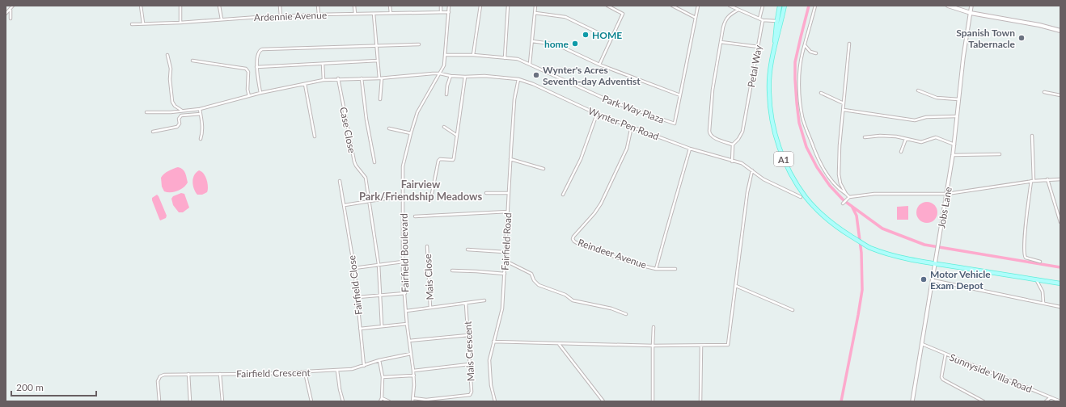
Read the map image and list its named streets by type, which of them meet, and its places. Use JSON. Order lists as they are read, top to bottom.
{
  "streets": {
    "main road": ["A1"],
    "street": [
      "Ardennie Avenue",
      "Petal Way",
      "Park Way Plaza",
      "Wynter Pen Road",
      "Case Close",
      "Jobs Lane",
      "Fairfield Road",
      "Fairfield Boulevard",
      "Reindeer Avenue",
      "Mais Close",
      "Fairfield Close",
      "Mais Crescent",
      "Fairfield Crescent",
      "Sunnyside Villa Road"
    ]
  },
  "crossings": [
    ["Ardennie Avenue", "Fairfield Boulevard"],
    ["Park Way Plaza", "Fairfield Boulevard"],
    ["Wynter Pen Road", "Case Close"],
    ["Wynter Pen Road", "Fairfield Road"],
    ["Wynter Pen Road", "Fairfield Boulevard"],
    ["Wynter Pen Road", "Reindeer Avenue"],
    ["A1", "Jobs Lane"],
    ["Jobs Lane", "Sunnyside Villa Road"],
    ["Fairfield Boulevard", "Mais Crescent"],
    ["Fairfield Boulevard", "Fairfield Crescent"],
    ["Fairfield Close", "Fairfield Crescent"]
  ],
  "districts": ["Fairview Park/Friendship Meadows"],
  "places": [
    "HOME",
    "Spanish Town Tabernacle",
    "home",
    "Wynter's Acres Seventh-day Adventist",
    "Motor Vehicle Exam Depot"
  ],
  "scale_bar": "200 m"
}
